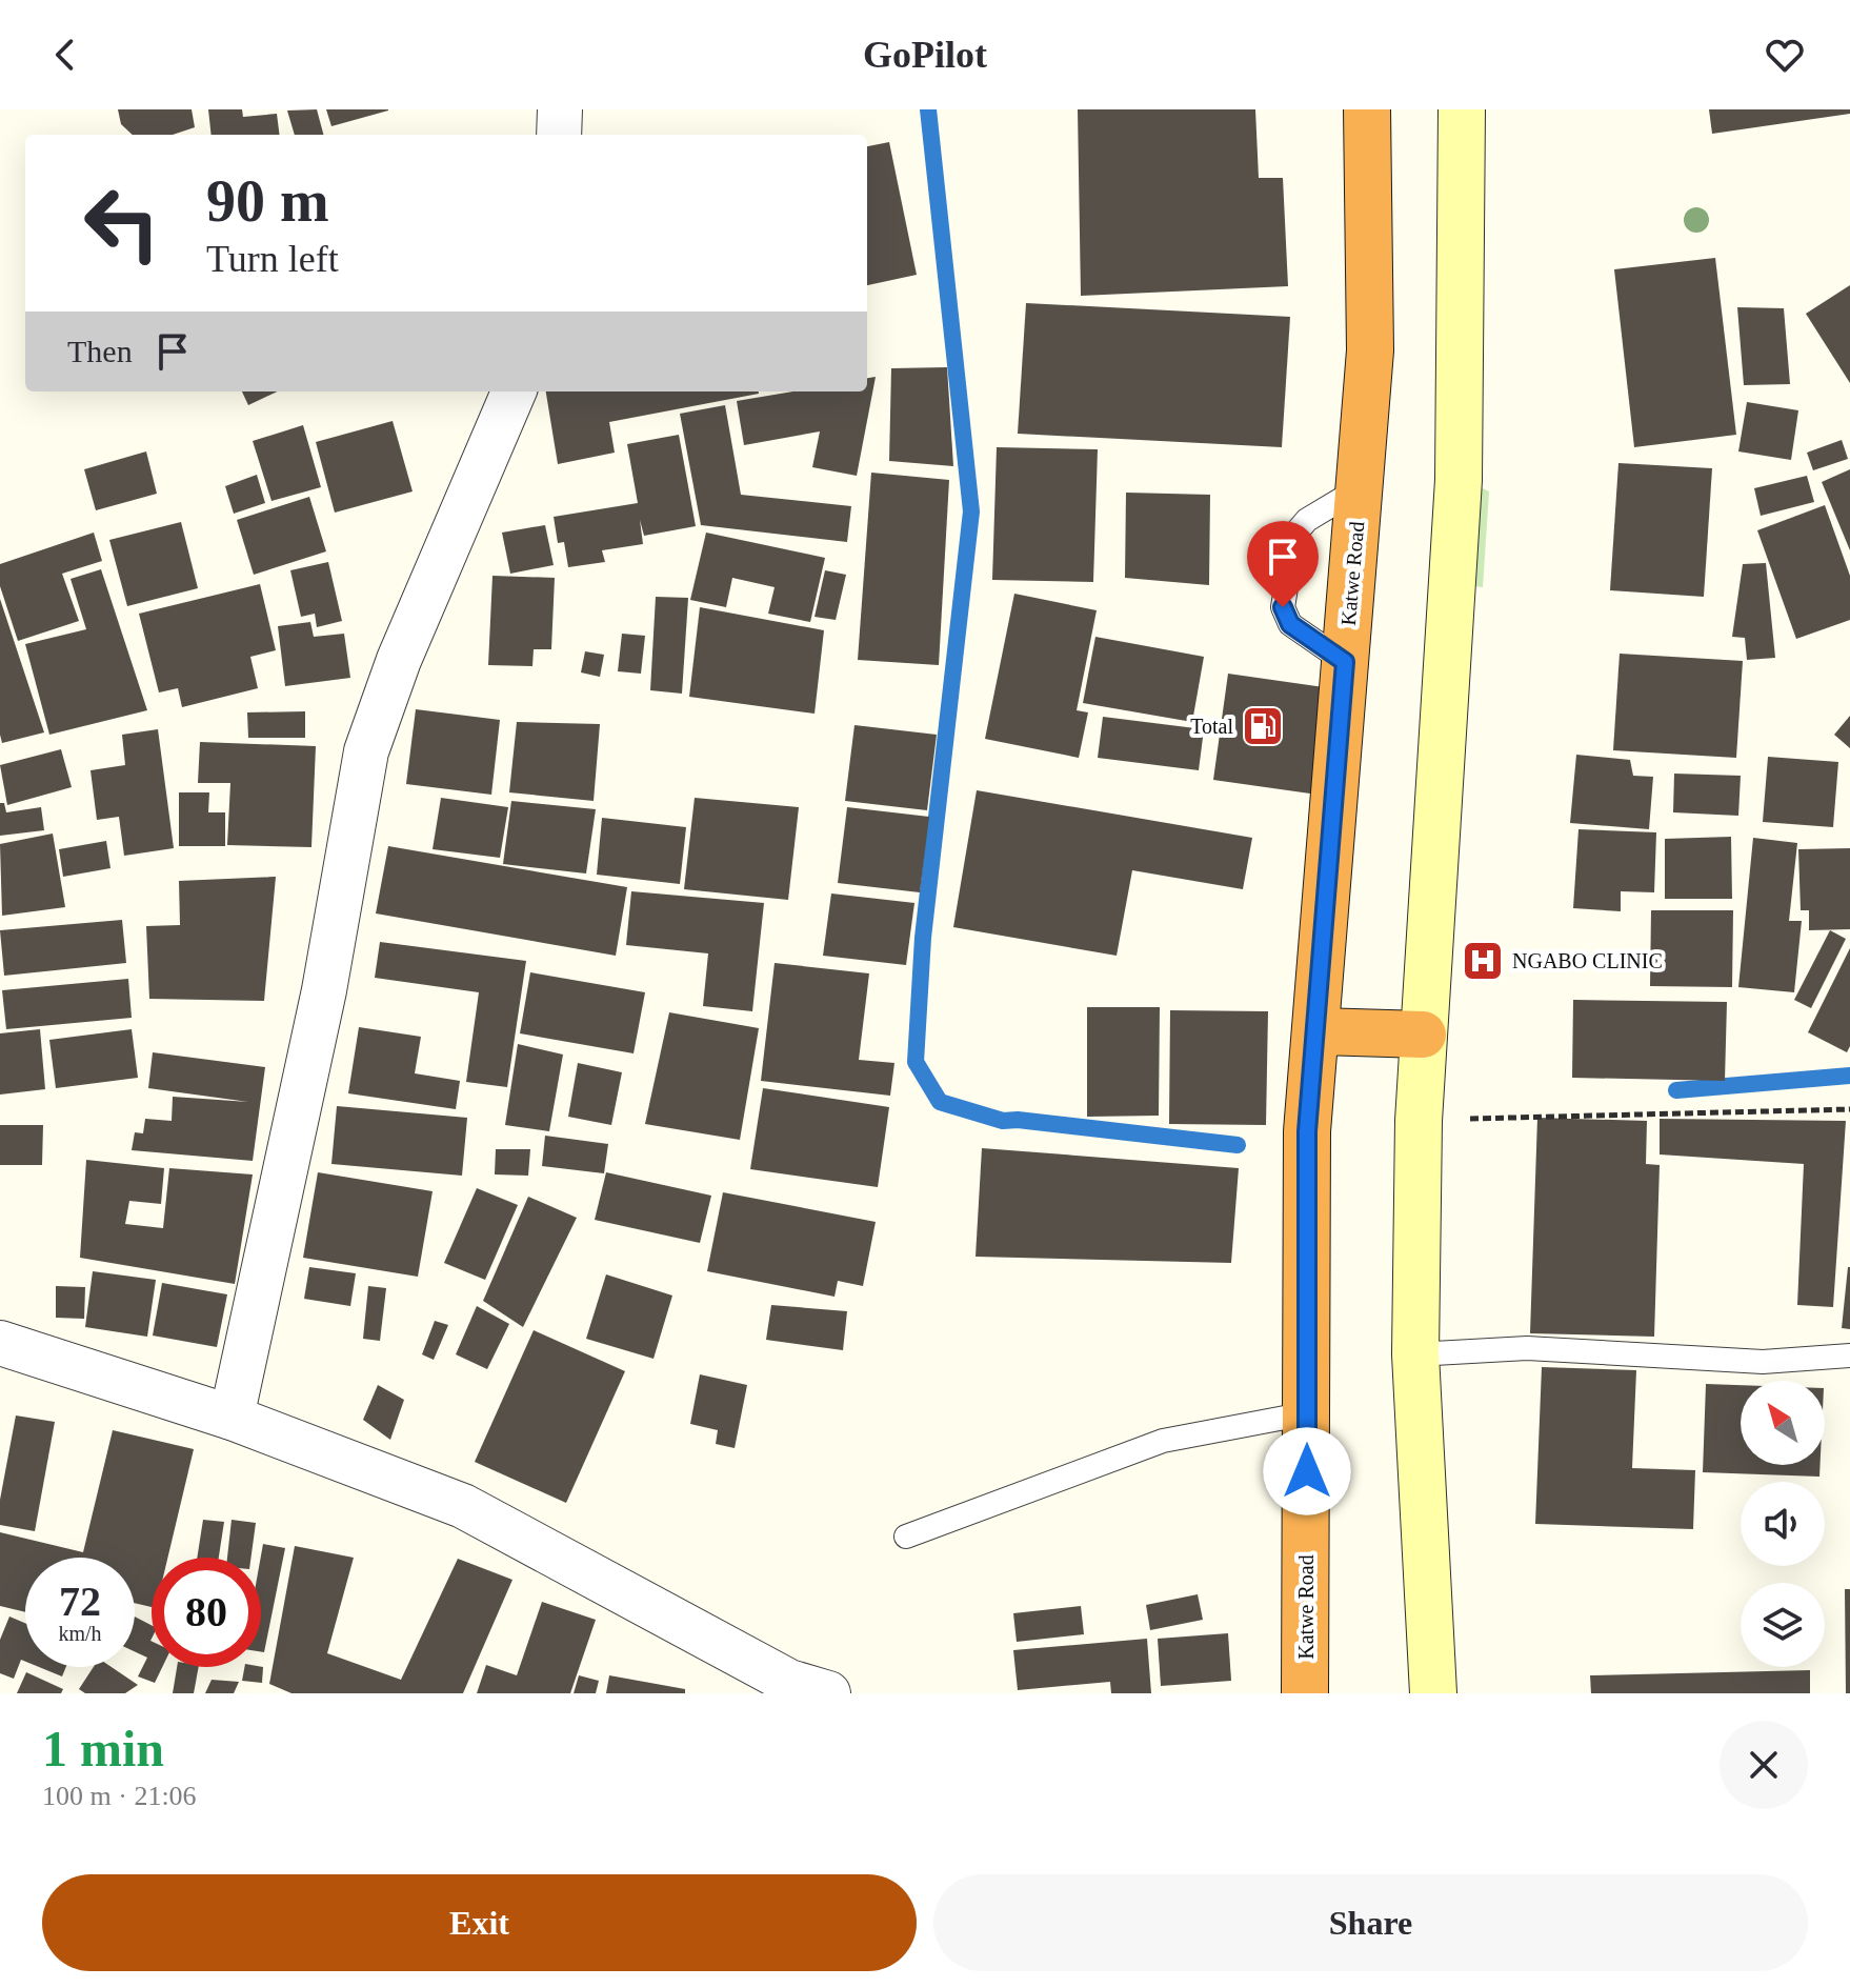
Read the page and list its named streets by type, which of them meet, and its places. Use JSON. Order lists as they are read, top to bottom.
{
  "streets": {
    "highway": ["Katwe Road"]
  },
  "places": {
    "fuel station": ["Total"],
    "hospital": ["NGABO CLINIC"]
  },
  "north": "top left",
  "page": {
    "header": "GoPilot",
    "turn": ["90 m", "Turn left"],
    "then": "Then",
    "speed": "72 km/h",
    "limit": "80",
    "heading": ["1 min", "100 m · 21:06"],
    "buttons": ["Exit", "Share"]
  }
}
